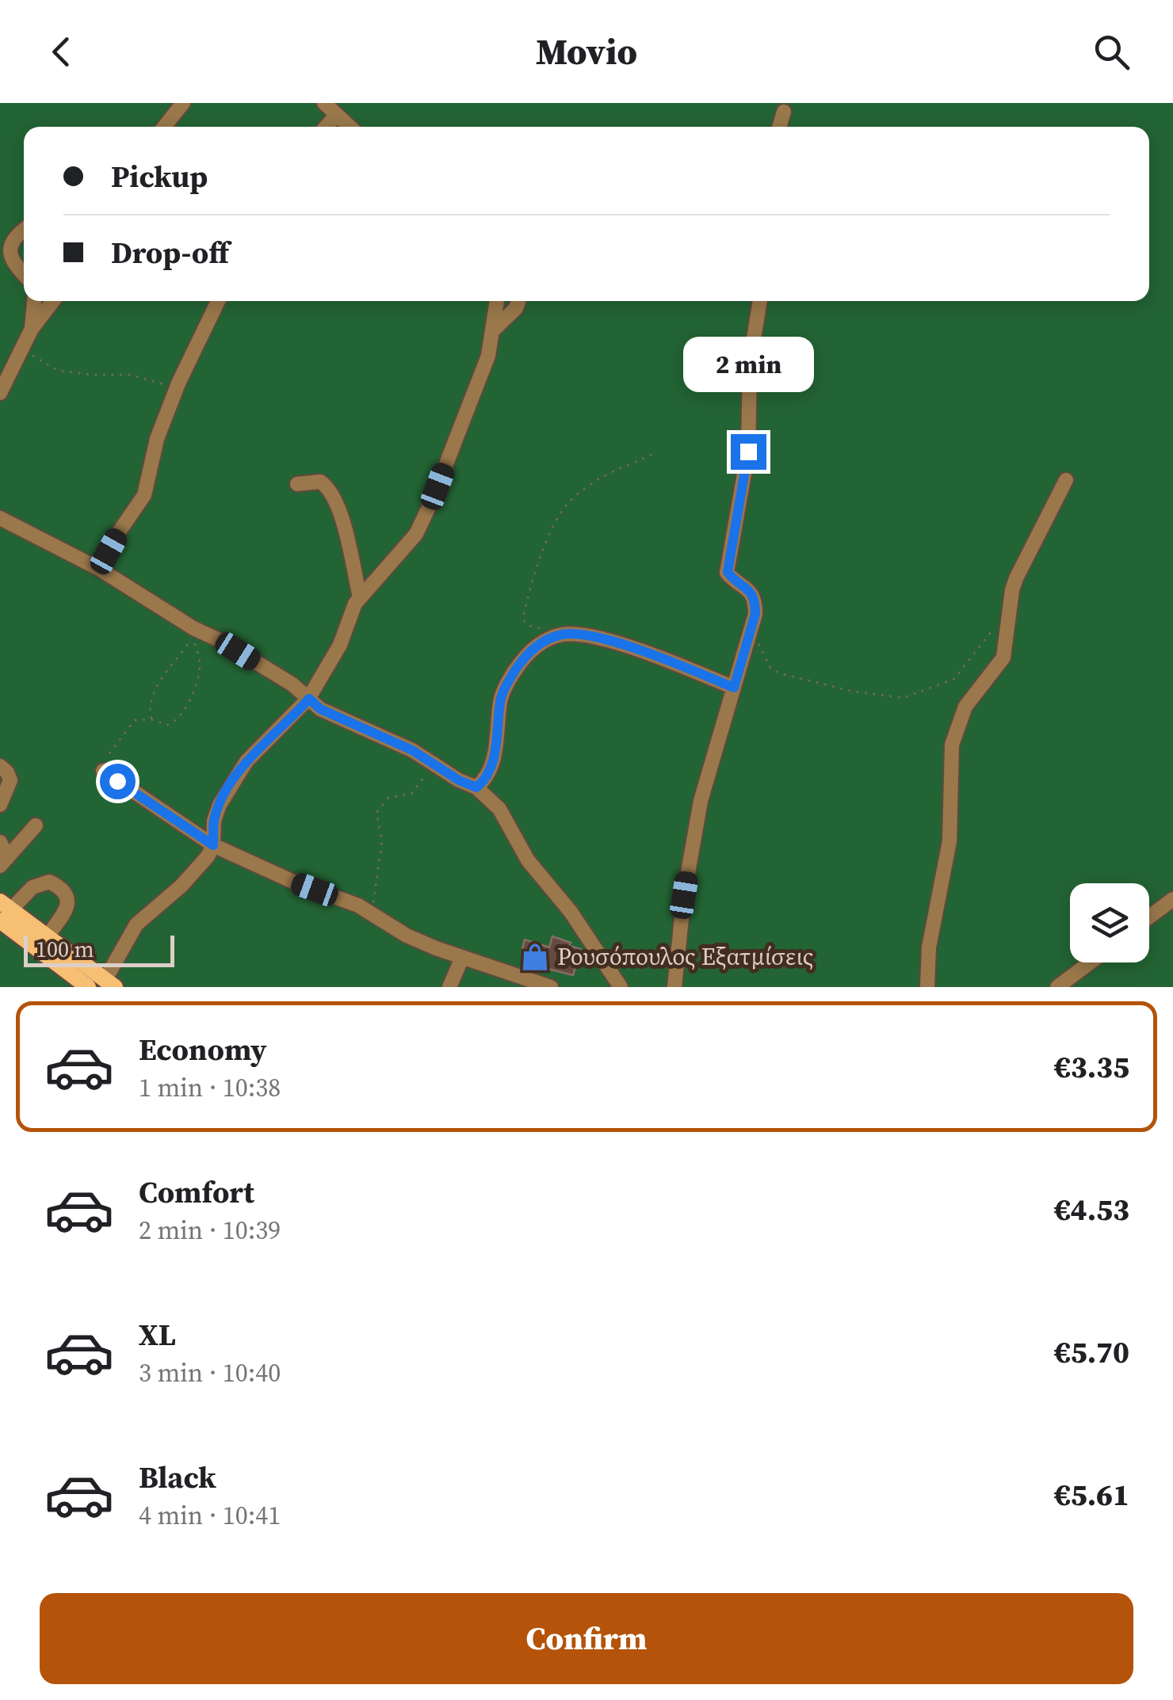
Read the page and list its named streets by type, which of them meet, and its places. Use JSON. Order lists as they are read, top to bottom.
{
  "places": {
    "shop": ["Ρουσόπουλος Εξατμίσεις"]
  },
  "scale_bar": "100 m",
  "page": {
    "header": "Movio",
    "banner": ["Pickup", "Drop-off"],
    "bubble": "2 min",
    "scale": "100 m",
    "list": [
      {
        "name": "Economy",
        "note": "1 min · 10:38",
        "value": "€3.35"
      },
      {
        "name": "Comfort",
        "note": "2 min · 10:39",
        "value": "€4.53"
      },
      {
        "name": "XL",
        "note": "3 min · 10:40",
        "value": "€5.70"
      },
      {
        "name": "Black",
        "note": "4 min · 10:41",
        "value": "€5.61"
      }
    ],
    "buttons": "Confirm"
  }
}
